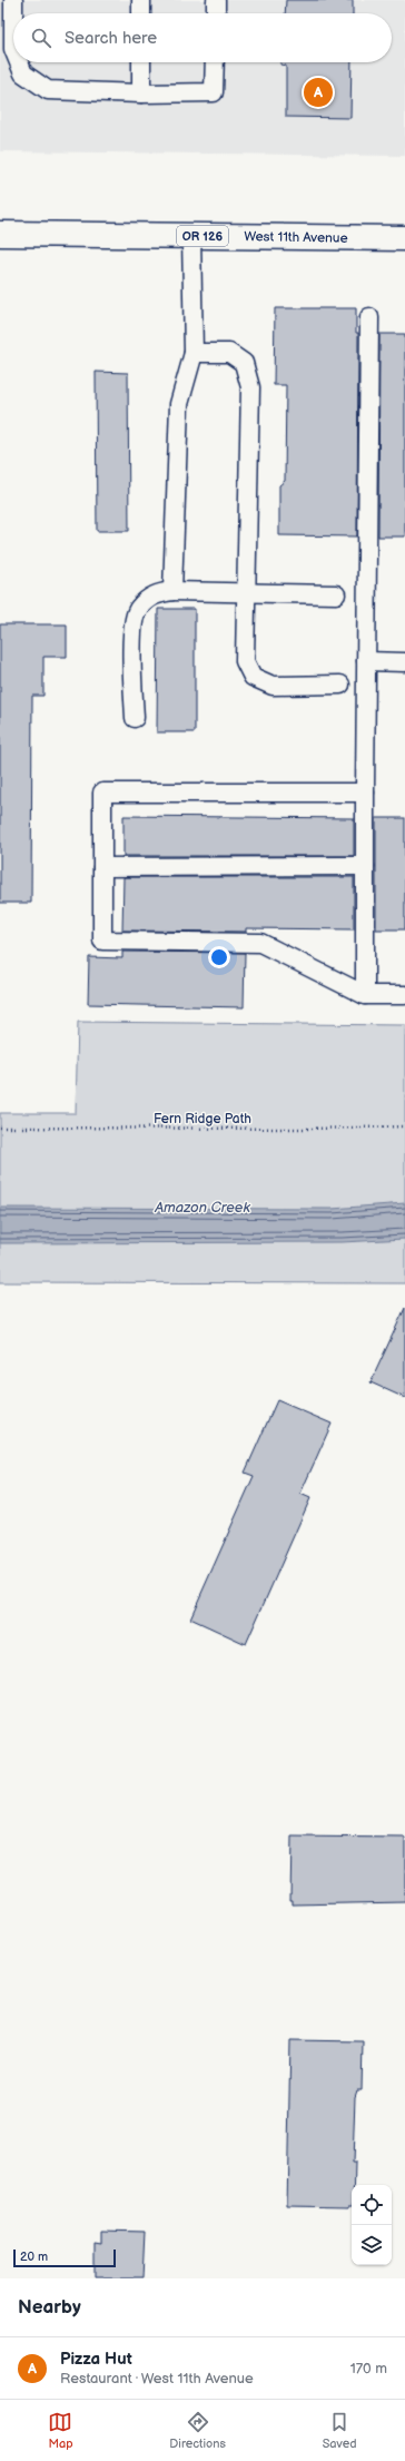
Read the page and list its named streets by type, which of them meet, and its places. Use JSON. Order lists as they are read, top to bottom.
{
  "streets": {
    "main road": ["OR 126", "West 11th Avenue"],
    "path": ["Fern Ridge Path"]
  },
  "water": ["Amazon Creek"],
  "scale_bar": "20 m",
  "page": {
    "search": "Search here",
    "pins": "A",
    "scale": "20 m",
    "heading": "Nearby",
    "list": [
      {
        "mark": "A",
        "name": "Pizza Hut",
        "note": "Restaurant · West 11th Avenue",
        "value": "170 m"
      }
    ],
    "nav": ["Map", "Directions", "Saved"]
  }
}
